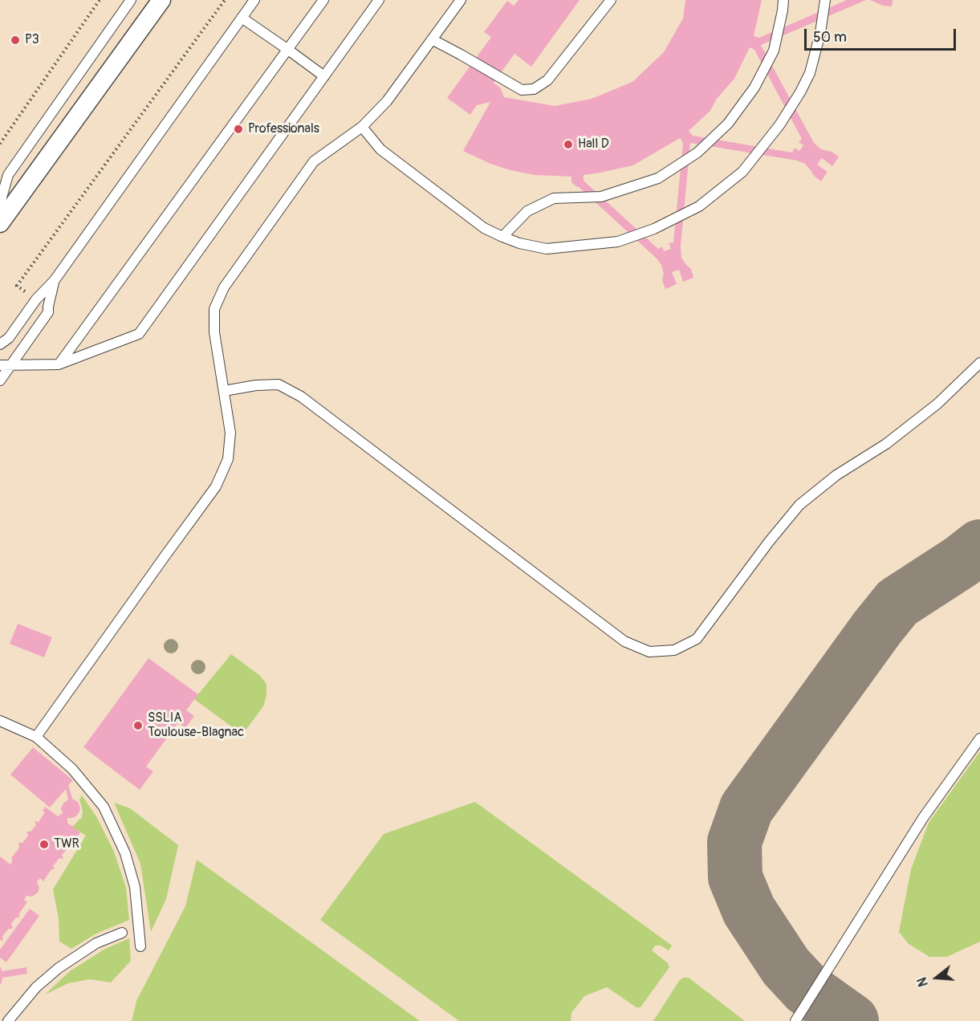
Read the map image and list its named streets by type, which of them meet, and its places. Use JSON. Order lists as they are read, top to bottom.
{
  "places": [
    "P3",
    "Professionals",
    "Hall D",
    "SSLIA Toulouse-Blagnac",
    "TWR"
  ],
  "scale_bar": "50 m",
  "north": "left"
}
